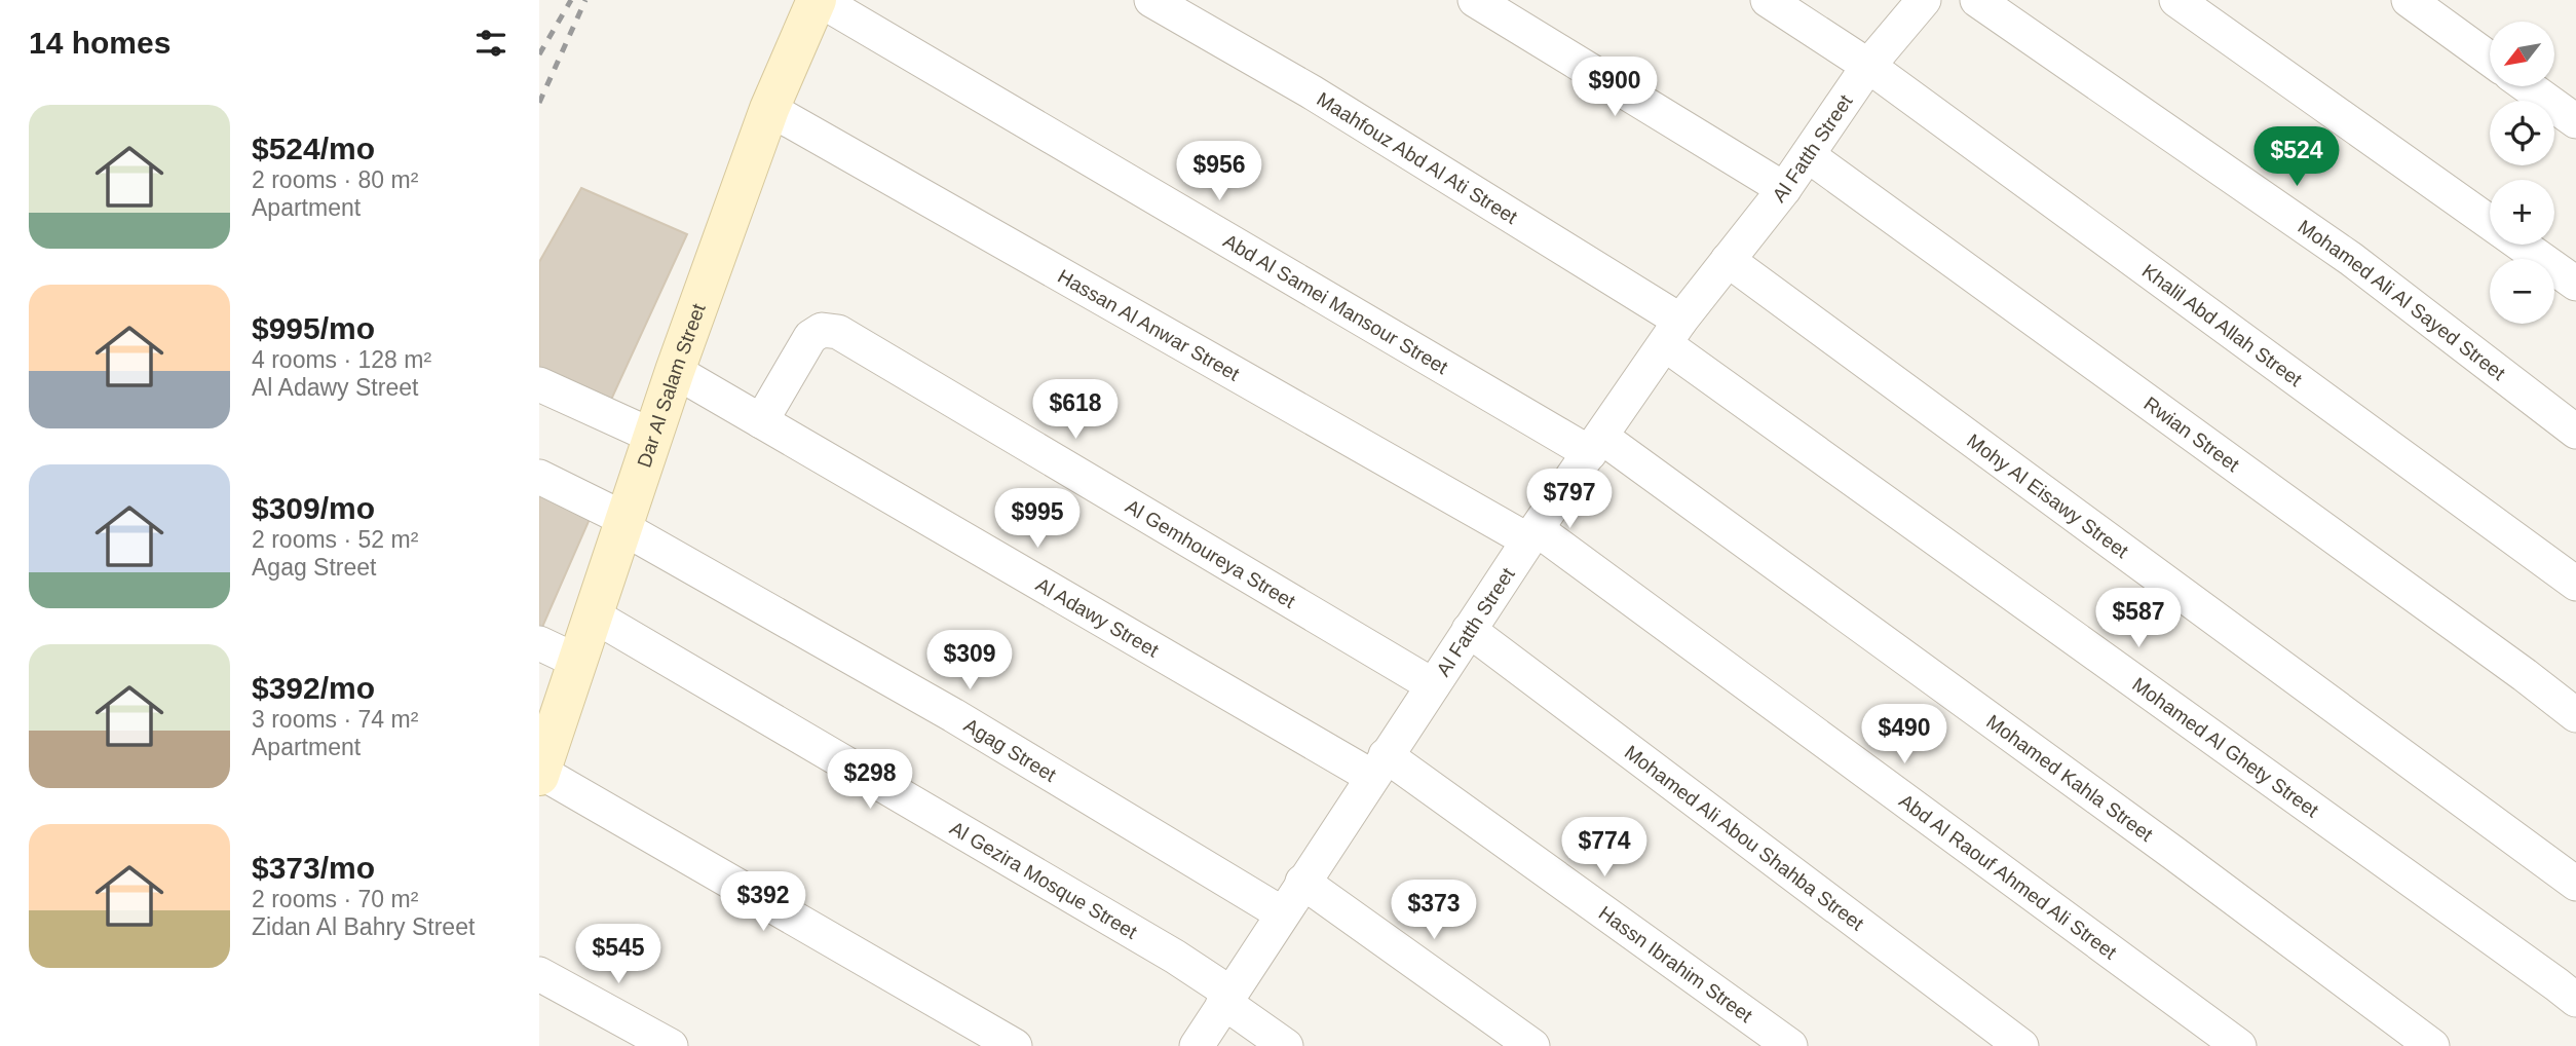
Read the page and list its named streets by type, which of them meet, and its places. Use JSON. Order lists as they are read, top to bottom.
{
  "streets": {
    "main road": ["Dar Al Salam Street"],
    "street": [
      "Al Fatth Street",
      "Maahfouz Abd Al Ati Street",
      "Mohamed Ali Al Sayed Street",
      "Abd Al Samei Mansour Street",
      "Hassan Al Anwar Street",
      "Khalil Abd Allah Street",
      "Rwian Street",
      "Mohy Al Eisawy Street",
      "Al Gemhoureya Street",
      "Al Adawy Street",
      "Mohamed Al Ghety Street",
      "Agag Street",
      "Mohamed Kahla Street",
      "Mohamed Ali Abou Shahba Street",
      "Abd Al Raouf Ahmed Ali Street",
      "Al Gezira Mosque Street",
      "Hassn Ibrahim Street"
    ]
  },
  "crossings": [
    ["Al Fatth Street", "Maahfouz Abd Al Ati Street"],
    ["Al Fatth Street", "Abd Al Samei Mansour Street"],
    ["Al Fatth Street", "Hassan Al Anwar Street"],
    ["Al Fatth Street", "Khalil Abd Allah Street"],
    ["Al Fatth Street", "Rwian Street"],
    ["Al Fatth Street", "Mohy Al Eisawy Street"],
    ["Al Fatth Street", "Al Gemhoureya Street"],
    ["Al Fatth Street", "Al Adawy Street"],
    ["Al Fatth Street", "Mohamed Al Ghety Street"],
    ["Al Fatth Street", "Agag Street"],
    ["Al Fatth Street", "Mohamed Kahla Street"],
    ["Al Fatth Street", "Mohamed Ali Abou Shahba Street"],
    ["Al Fatth Street", "Abd Al Raouf Ahmed Ali Street"],
    ["Al Fatth Street", "Al Gezira Mosque Street"],
    ["Al Fatth Street", "Hassn Ibrahim Street"],
    ["Maahfouz Abd Al Ati Street", "Mohamed Al Ghety Street"],
    ["Abd Al Samei Mansour Street", "Dar Al Salam Street"],
    ["Abd Al Samei Mansour Street", "Mohamed Kahla Street"],
    ["Hassan Al Anwar Street", "Dar Al Salam Street"],
    ["Hassan Al Anwar Street", "Abd Al Raouf Ahmed Ali Street"],
    ["Dar Al Salam Street", "Al Adawy Street"],
    ["Dar Al Salam Street", "Agag Street"],
    ["Dar Al Salam Street", "Al Gezira Mosque Street"],
    ["Al Gemhoureya Street", "Al Adawy Street"],
    ["Al Adawy Street", "Hassn Ibrahim Street"]
  ],
  "north": "bottom left",
  "page": {
    "heading": "14 homes",
    "map_buttons": ["+", "−"],
    "price": [
      "$900",
      "$524",
      "$956",
      "$618",
      "$797",
      "$995",
      "$587",
      "$309",
      "$490",
      "$298",
      "$774",
      "$392",
      "$373",
      "$545"
    ],
    "list": [
      {
        "name": "$524/mo",
        "note": "2 rooms · 80 m² · Apartment"
      },
      {
        "name": "$995/mo",
        "note": "4 rooms · 128 m² · Al Adawy Street"
      },
      {
        "name": "$309/mo",
        "note": "2 rooms · 52 m² · Agag Street"
      },
      {
        "name": "$392/mo",
        "note": "3 rooms · 74 m² · Apartment"
      },
      {
        "name": "$373/mo",
        "note": "2 rooms · 70 m² · Zidan Al Bahry Street"
      }
    ]
  }
}
